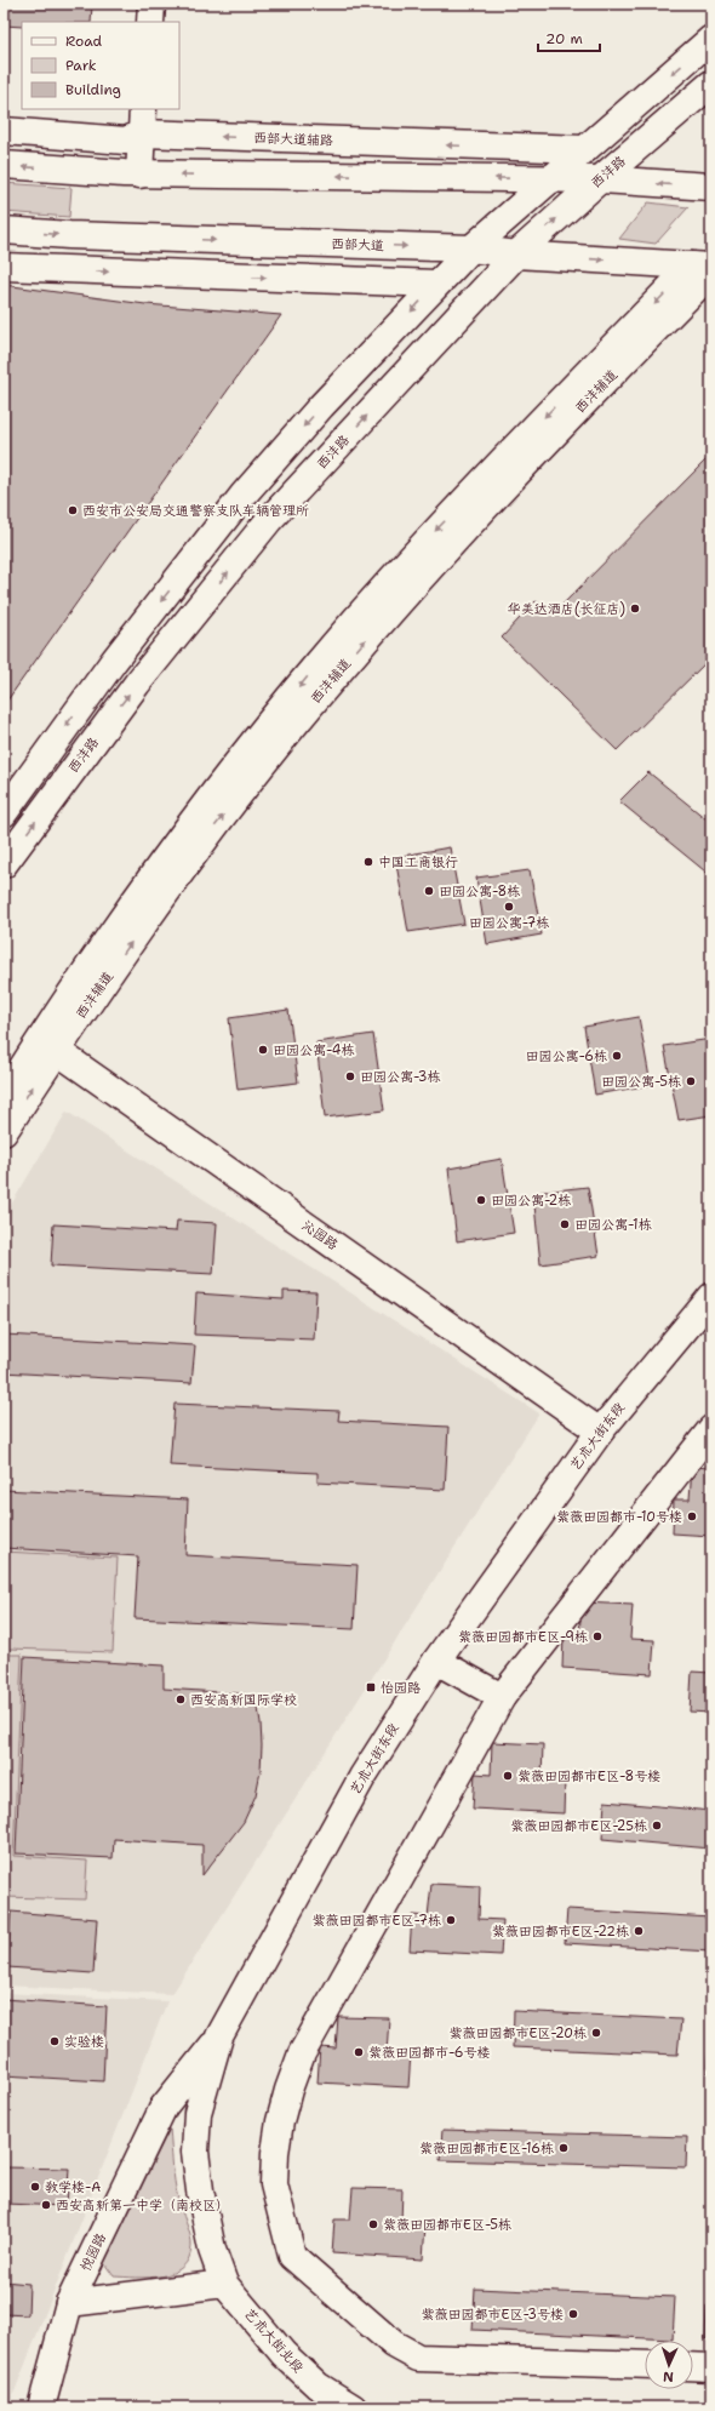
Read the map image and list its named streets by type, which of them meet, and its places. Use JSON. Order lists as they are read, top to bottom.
{
  "streets": {
    "main road": [
      "西部大道辅路",
      "西沣路",
      "西部大道",
      "西沣辅道",
      "沁园路",
      "艺术大街东段",
      "悦园路",
      "艺术大街北段"
    ]
  },
  "crossings": [
    ["西沣路", "西部大道"],
    ["西部大道", "西沣辅道"],
    ["西沣辅道", "沁园路"],
    ["沁园路", "艺术大街东段"],
    ["艺术大街东段", "悦园路"],
    ["艺术大街东段", "艺术大街北段"]
  ],
  "places": {
    "other": [
      "西安市公安局交通警察支队车辆管理所",
      "华美达酒店(长征店)",
      "中国工商银行",
      "田园公寓-8栋",
      "田园公寓-7栋",
      "田园公寓-4栋",
      "田园公寓-6栋",
      "田园公寓-3栋",
      "田园公寓-5栋",
      "田园公寓-2栋",
      "田园公寓-1栋",
      "紫薇田园都市-10号楼",
      "紫薇田园都市E区-9栋",
      "西安高新国际学校",
      "紫薇田园都市E区-8号楼",
      "紫薇田园都市E区-25栋",
      "紫薇田园都市E区-7栋",
      "紫薇田园都市E区-22栋",
      "紫薇田园都市E区-20栋",
      "实验楼",
      "紫薇田园都市-6号楼",
      "紫薇田园都市E区-16栋",
      "教学楼-A",
      "西安高新第一中学（南校区）",
      "紫薇田园都市E区-5栋",
      "紫薇田园都市E区-3号楼"
    ],
    "transit": ["怡园路"]
  },
  "legend": ["Road", "Park", "Building"],
  "scale_bar": "20 m",
  "north": "bottom"
}
